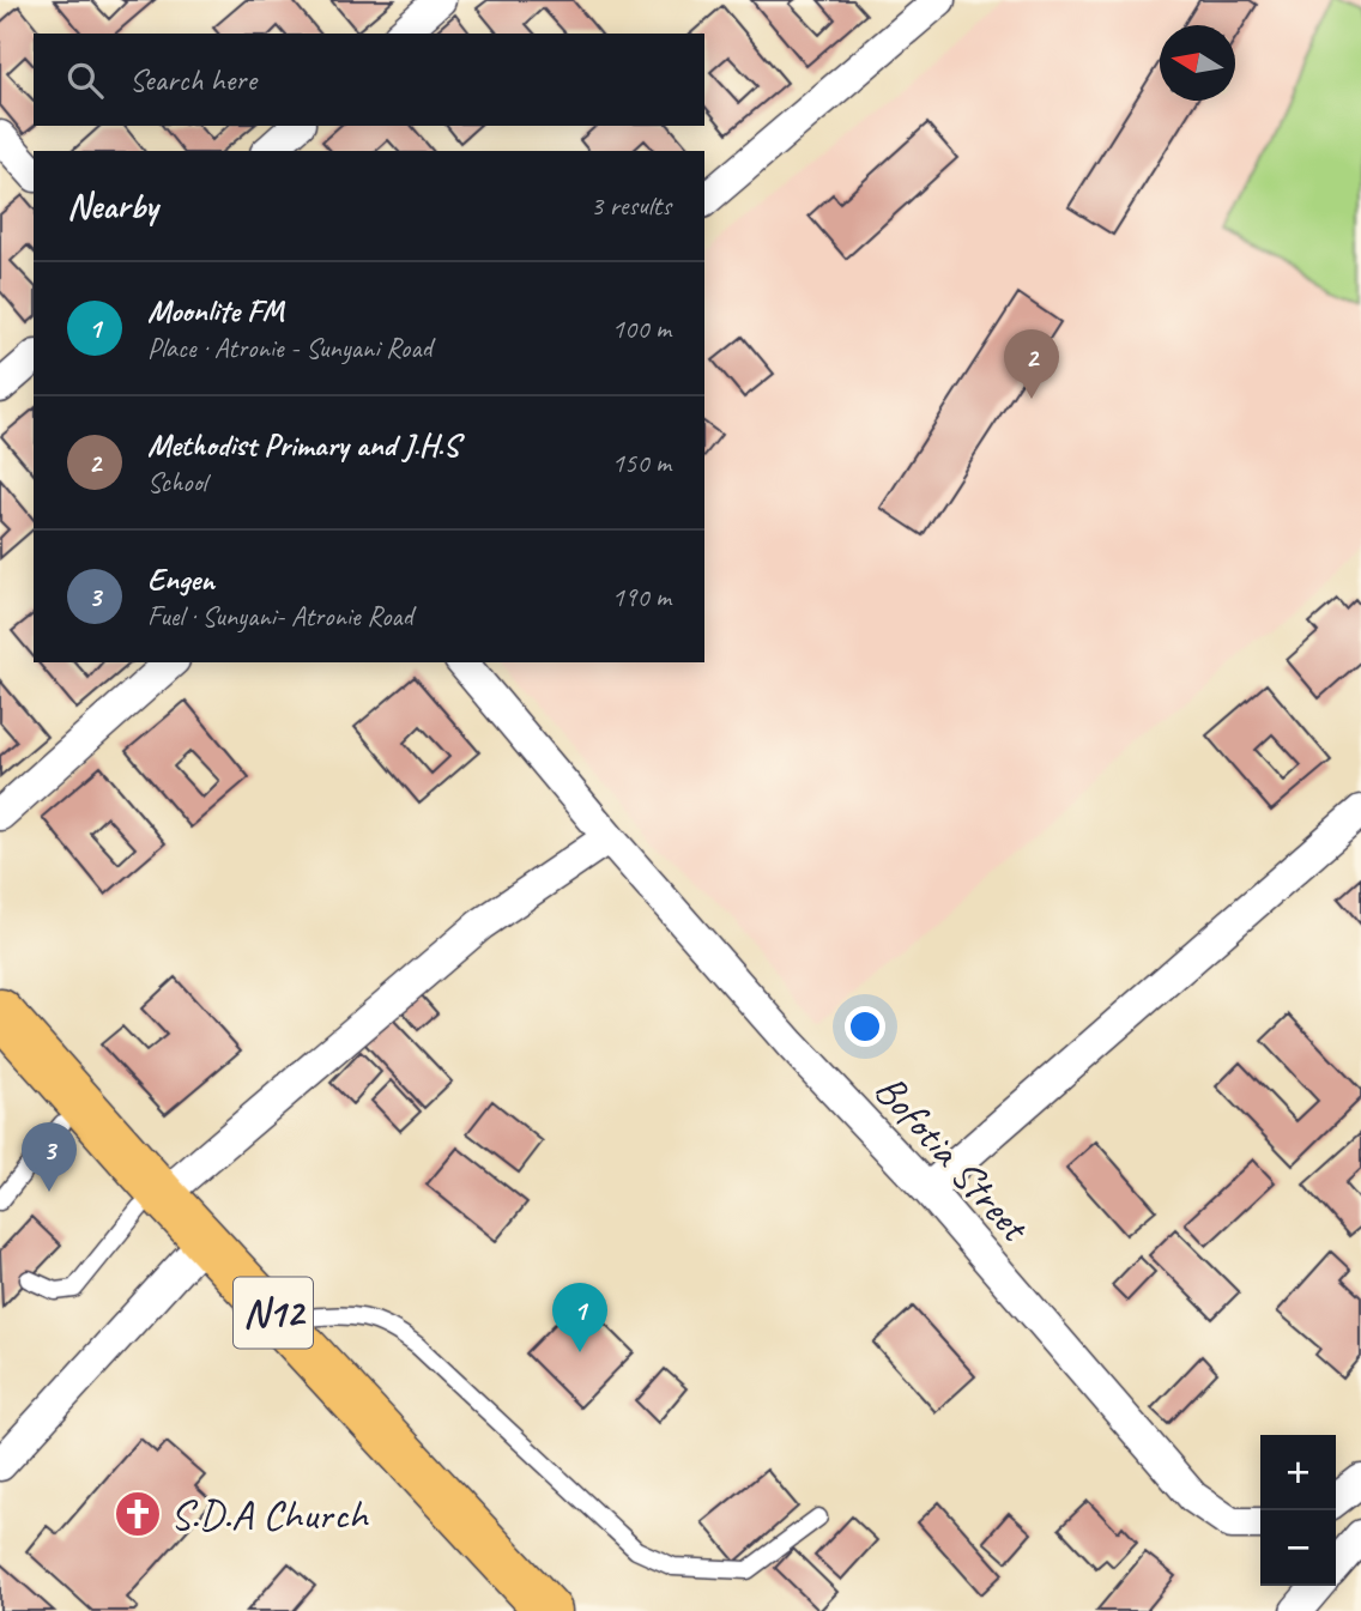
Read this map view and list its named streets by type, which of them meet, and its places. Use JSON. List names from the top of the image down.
{
  "streets": {
    "highway": ["N12"],
    "street": ["Bofotia Street"]
  },
  "places": {
    "church": ["S.D.A Church"]
  },
  "north": "left",
  "page": {
    "search": "Search here",
    "heading": ["Nearby", "3 results"],
    "list": [
      {
        "mark": "1",
        "name": "Moonlite FM",
        "note": "Place · Atronie - Sunyani Road",
        "value": "100 m"
      },
      {
        "mark": "2",
        "name": "Methodist Primary and J.H.S",
        "note": "School",
        "value": "150 m"
      },
      {
        "mark": "3",
        "name": "Engen",
        "note": "Fuel · Sunyani- Atronie Road",
        "value": "190 m"
      }
    ],
    "pins": ["2", "3", "1"],
    "map_buttons": ["+", "−"]
  }
}
